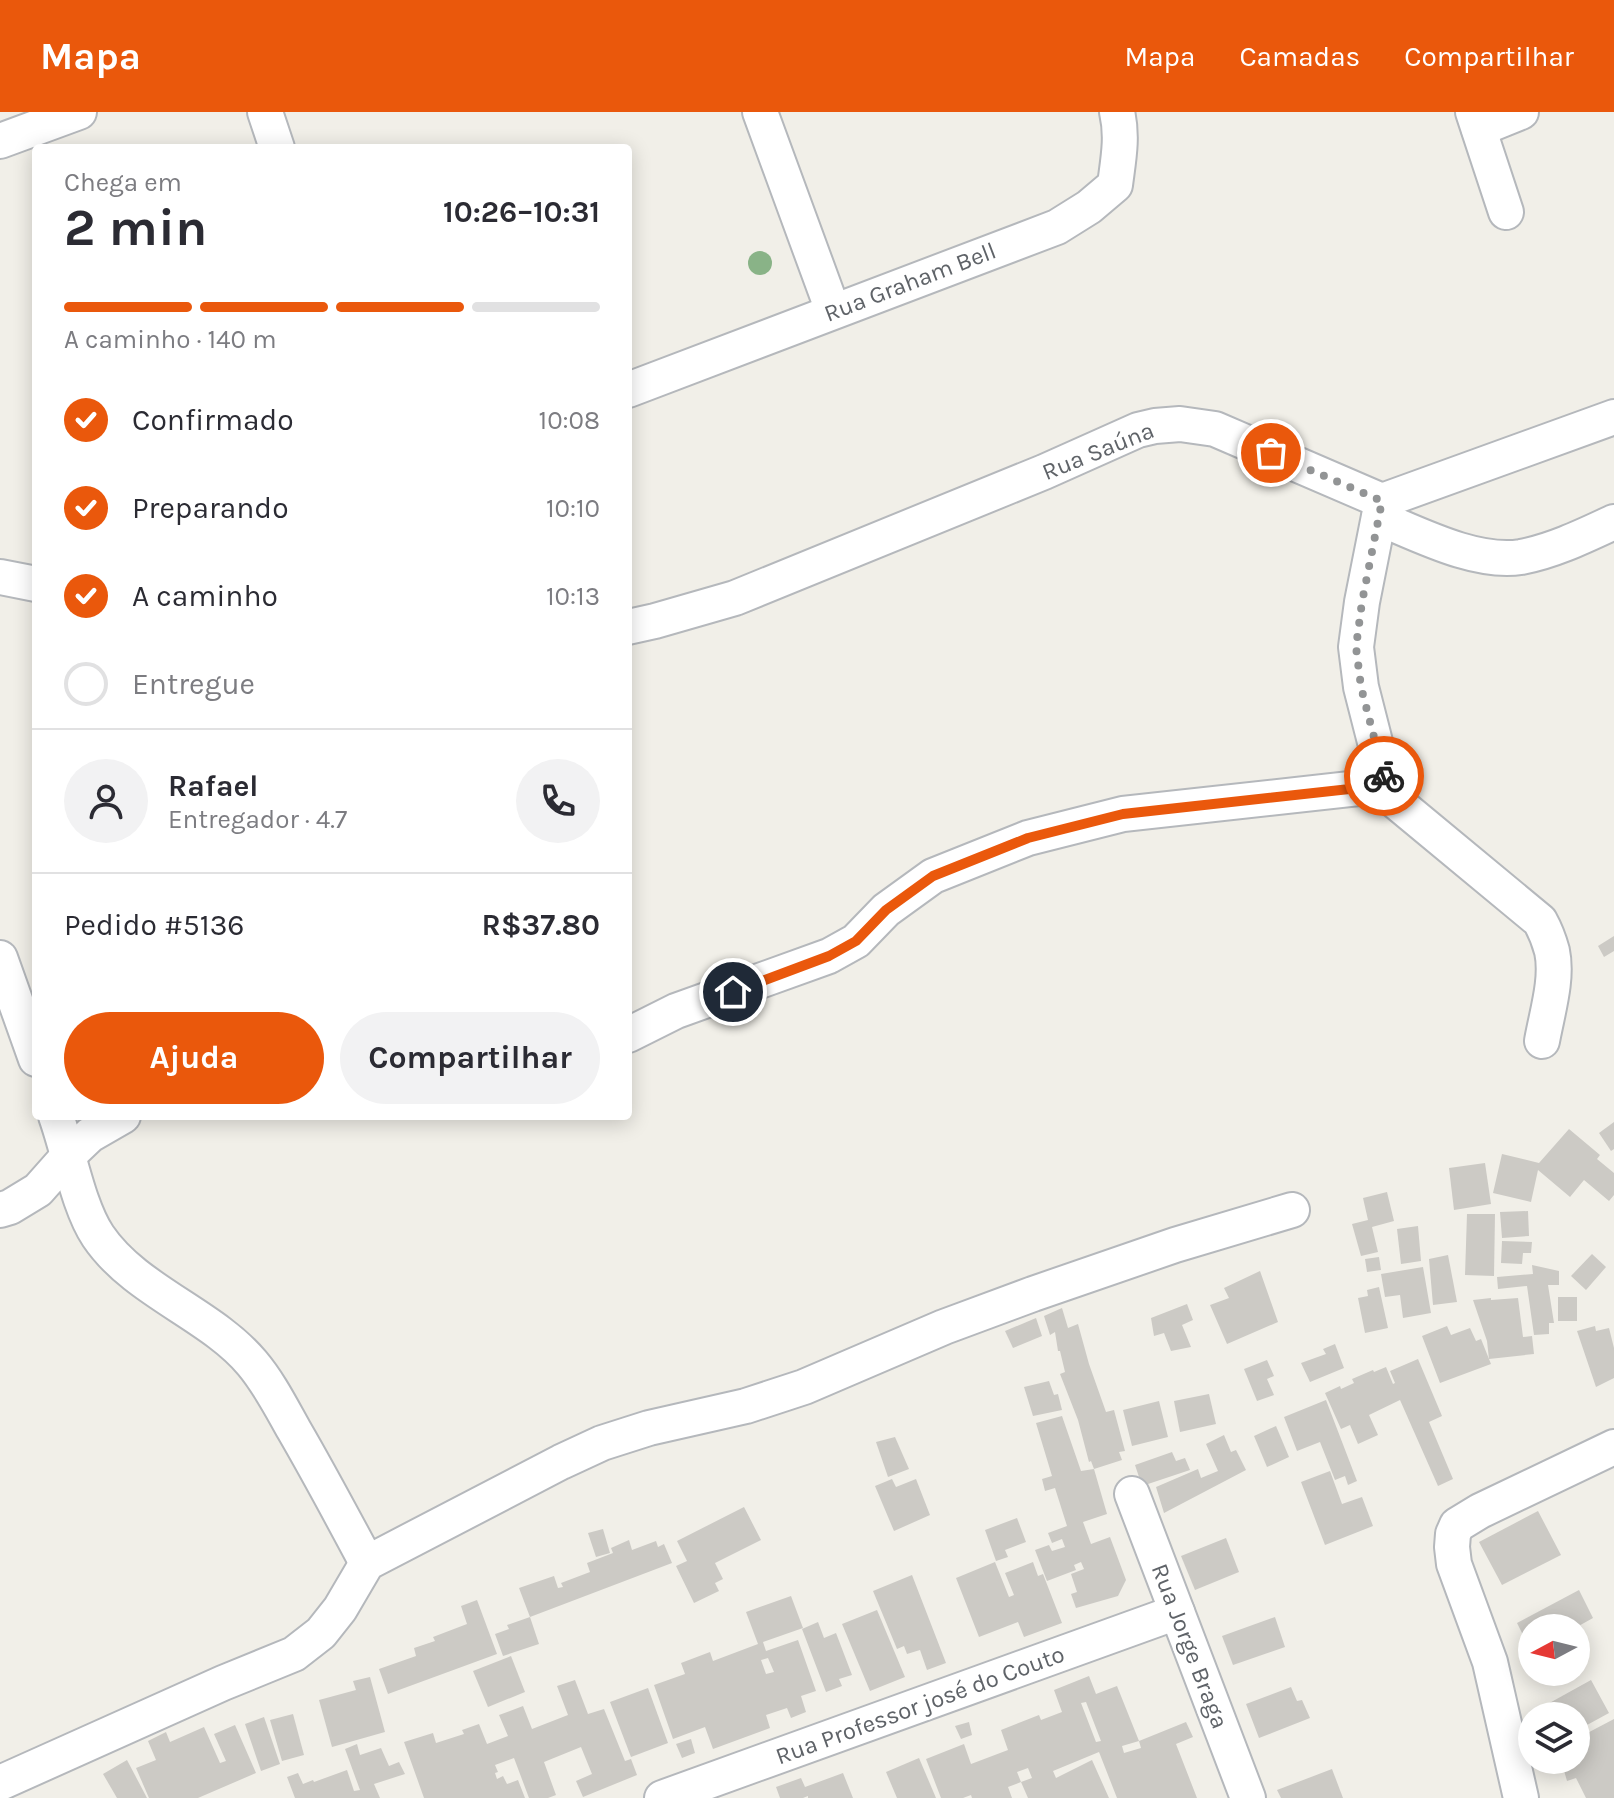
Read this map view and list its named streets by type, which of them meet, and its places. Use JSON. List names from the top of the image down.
{
  "streets": {
    "street": [
      "Rua Graham Bell",
      "Rua Saúna",
      "Rua Jorge Braga",
      "Rua Professor josé do Couto"
    ]
  },
  "crossings": [
    ["Rua Jorge Braga", "Rua Professor josé do Couto"]
  ],
  "north": "left",
  "page": {
    "header": "Mapa",
    "nav": ["Mapa", "Camadas", "Compartilhar"],
    "heading": ["2 min", "Chega em", "10:26–10:31"],
    "panel": [
      "Rafael",
      "Entregador · 4.7",
      "Pedido #5136",
      "R$37.80"
    ],
    "bar": "A caminho · 140 m",
    "list": [
      ["Confirmado", "10:08"],
      ["Preparando", "10:10"],
      ["A caminho", "10:13"],
      "Entregue"
    ],
    "buttons": ["Ajuda", "Compartilhar"]
  }
}
